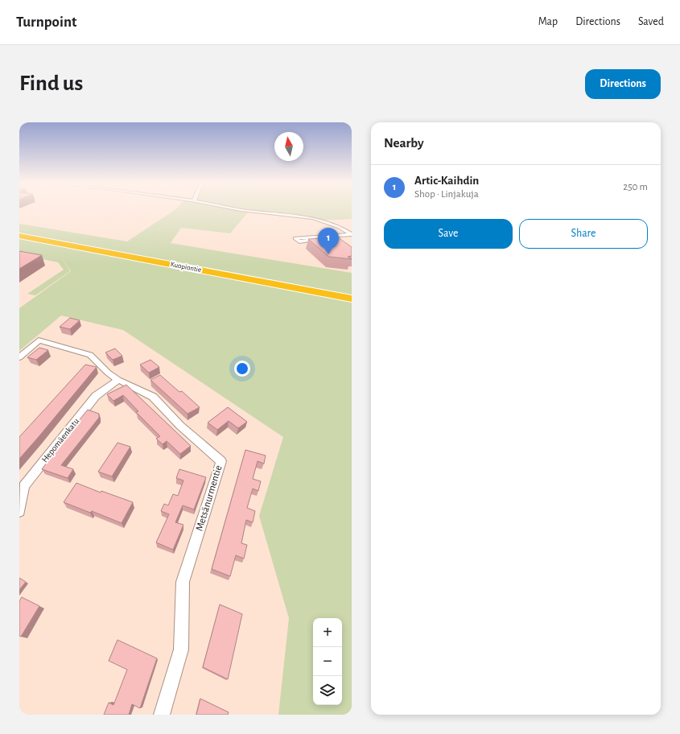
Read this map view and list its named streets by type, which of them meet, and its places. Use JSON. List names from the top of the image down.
{
  "streets": {
    "highway": ["Kuopiontie"],
    "street": ["Hepomäenkatu", "Metsänurmentie"]
  },
  "crossings": [
    ["Hepomäenkatu", "Metsänurmentie"]
  ],
  "north": "top",
  "page": {
    "header": "Turnpoint",
    "nav": ["Map", "Directions", "Saved"],
    "buttons": [
      "Directions",
      ["Save", "Share"]
    ],
    "title": "Find us",
    "heading": "Nearby",
    "list": [
      {
        "mark": "1",
        "name": "Artic-Kaihdin",
        "note": "Shop · Linjakuja",
        "value": "250 m"
      }
    ],
    "pins": "1",
    "map_buttons": ["+", "−"]
  }
}
